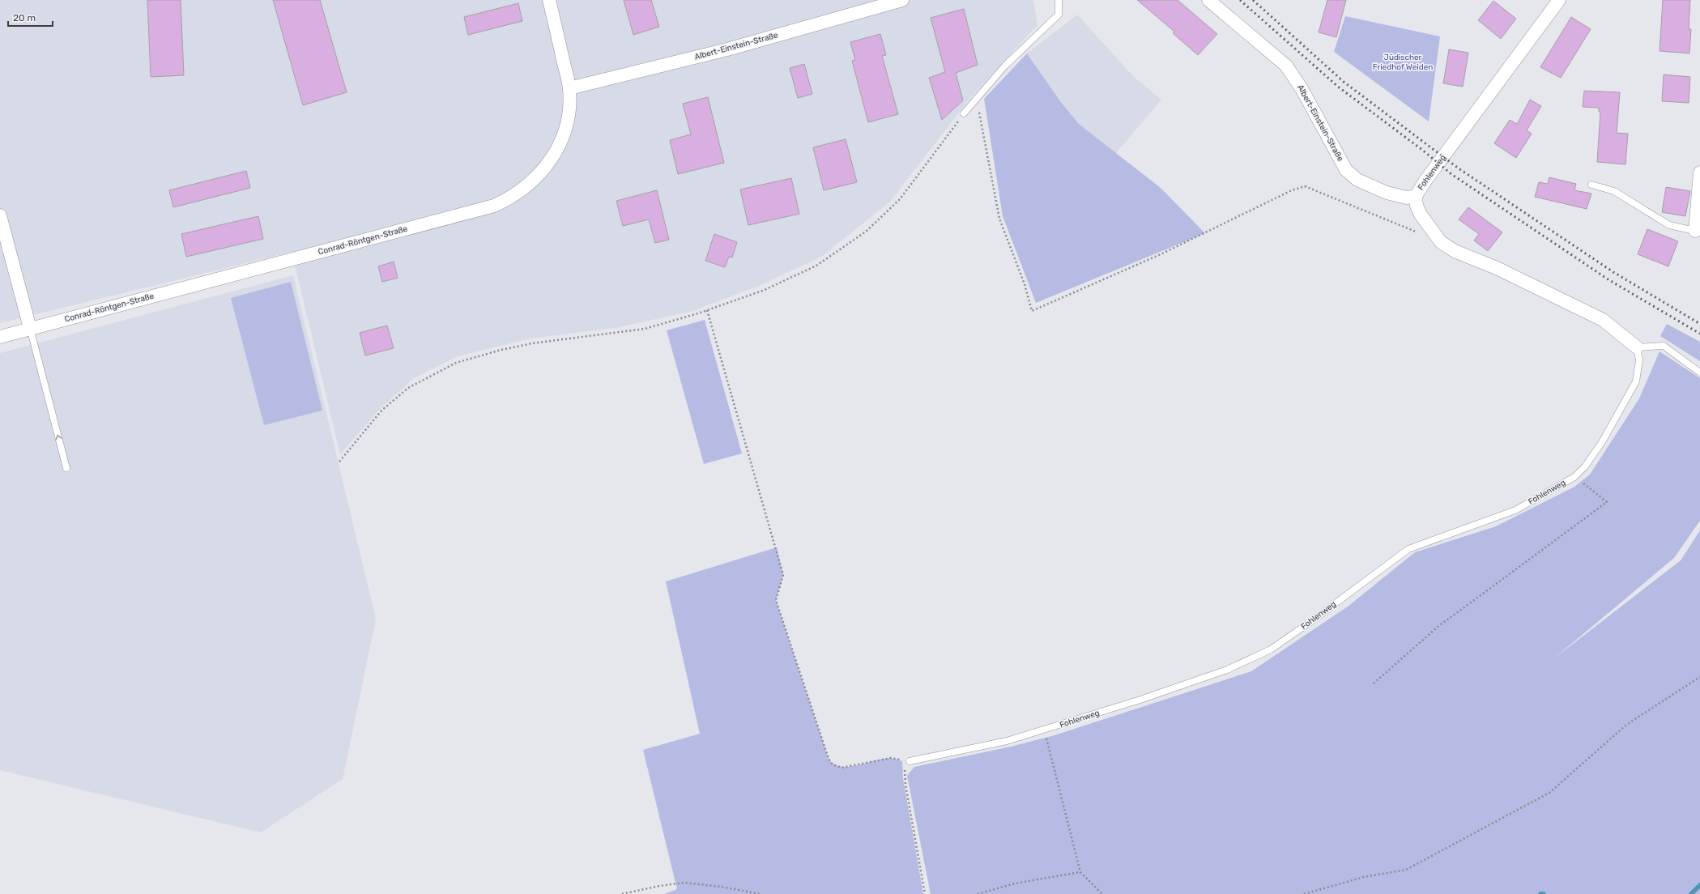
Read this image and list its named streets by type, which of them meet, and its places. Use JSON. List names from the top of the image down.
{
  "streets": {
    "street": ["Albert-Einstein-Straße", "Fohlenweg", "Conrad-Röntgen-Straße"]
  },
  "crossings": [
    ["Albert-Einstein-Straße", "Fohlenweg"],
    ["Albert-Einstein-Straße", "Conrad-Röntgen-Straße"]
  ],
  "parks": ["Jüdischer Friedhof Weiden"],
  "scale_bar": "20 m"
}
